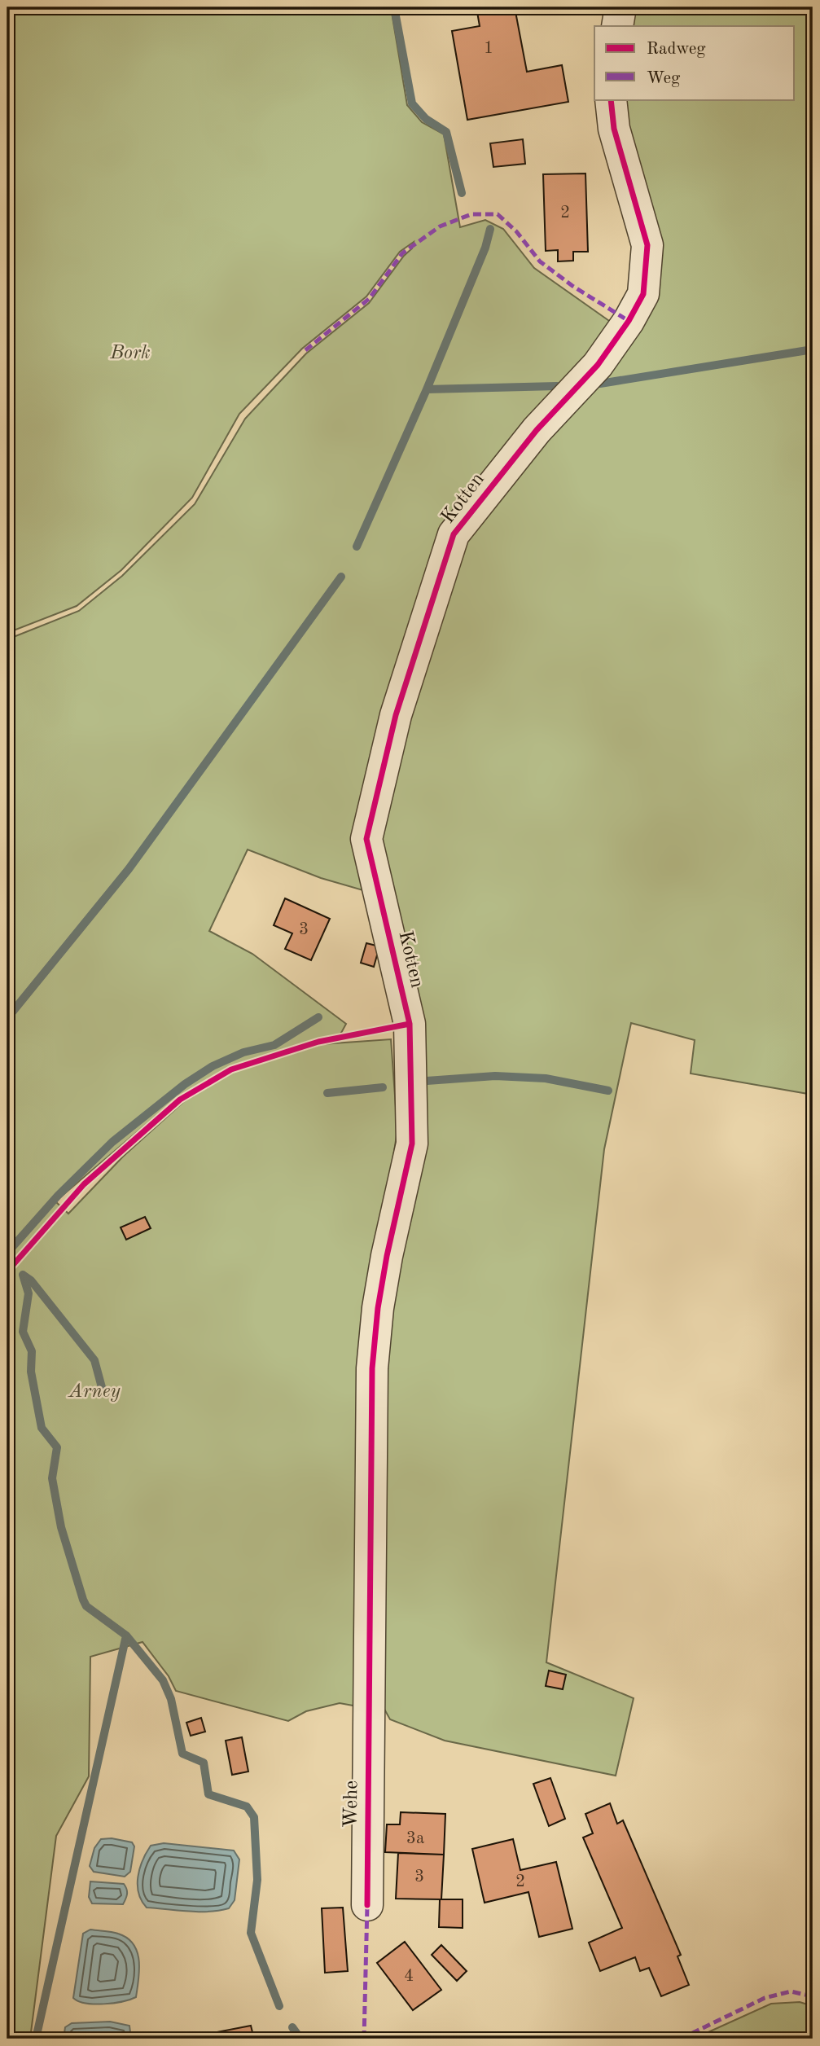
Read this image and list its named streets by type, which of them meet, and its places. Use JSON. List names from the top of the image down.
{
  "streets": {
    "street": ["Kotten", "Wehe"]
  },
  "crossings": [
    ["Kotten", "Wehe"]
  ],
  "parks": ["Bork", "Arney"],
  "house_numbers": [
    "1",
    "2",
    "3",
    "3a",
    "3",
    "2",
    "4"
  ],
  "legend": ["Radweg", "Weg"]
}
